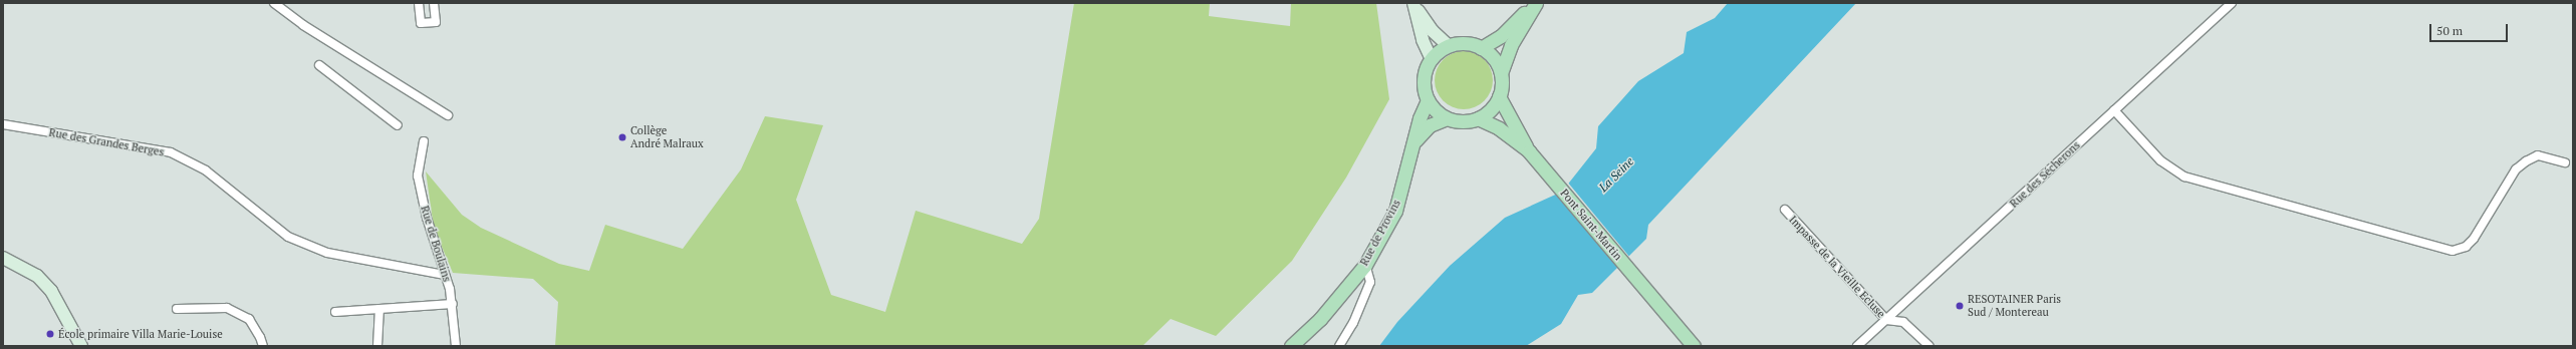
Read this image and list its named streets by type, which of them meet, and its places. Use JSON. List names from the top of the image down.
{
  "streets": {
    "main road": ["Pont Saint-Martin", "Rue de Provins"],
    "street": [
      "Rue des Grandes Berges",
      "Rue des Sécherons",
      "Rue de Boulains",
      "Impasse de la Vieille Ecluse"
    ]
  },
  "crossings": [
    ["Rue des Grandes Berges", "Rue de Boulains"],
    ["Rue des Sécherons", "Impasse de la Vieille Ecluse"]
  ],
  "water": ["La Seine"],
  "places": ["Collège André Malraux", "RESOTAINER Paris Sud / Montereau", "École primaire Villa Marie-Louise"],
  "scale_bar": "50 m"
}
